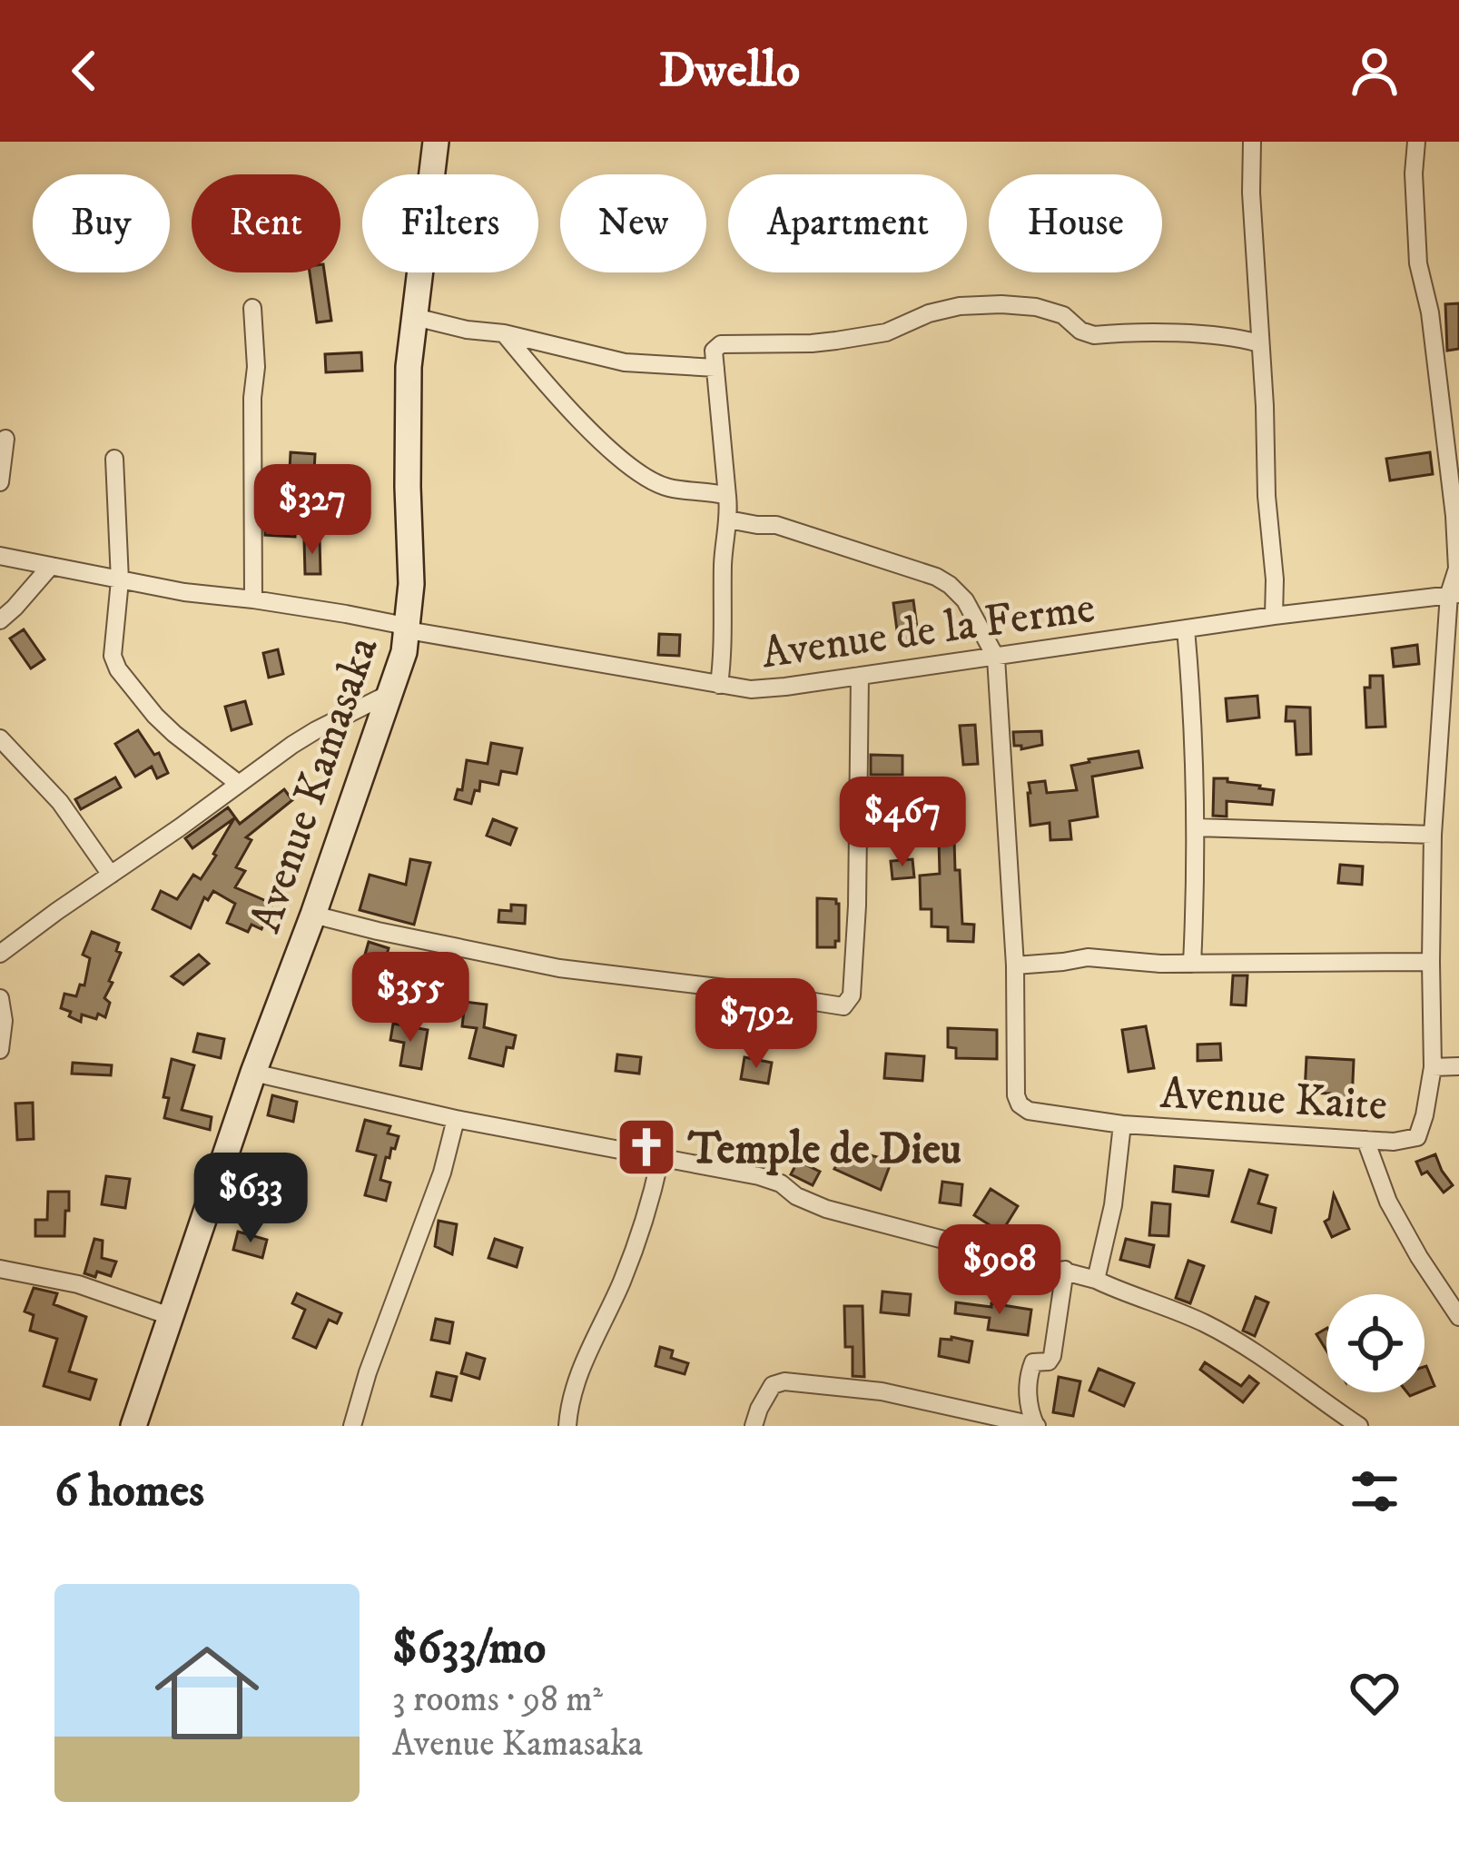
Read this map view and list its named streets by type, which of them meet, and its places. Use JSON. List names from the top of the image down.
{
  "streets": {
    "street": ["Avenue de la Ferme", "Avenue Kamasaka", "Avenue Kaite"]
  },
  "crossings": [
    ["Avenue de la Ferme", "Avenue Kamasaka"]
  ],
  "places": {
    "church": ["Temple de Dieu"]
  },
  "page": {
    "header": "Dwello",
    "chip": [
      "Buy",
      "Rent",
      "Filters",
      "New",
      "Apartment",
      "House"
    ],
    "price": [
      "$327",
      "$467",
      "$355",
      "$792",
      "$633",
      "$908"
    ],
    "heading": "6 homes",
    "list": [
      {
        "name": "$633/mo",
        "note": "3 rooms · 98 m² · Avenue Kamasaka"
      }
    ]
  }
}
